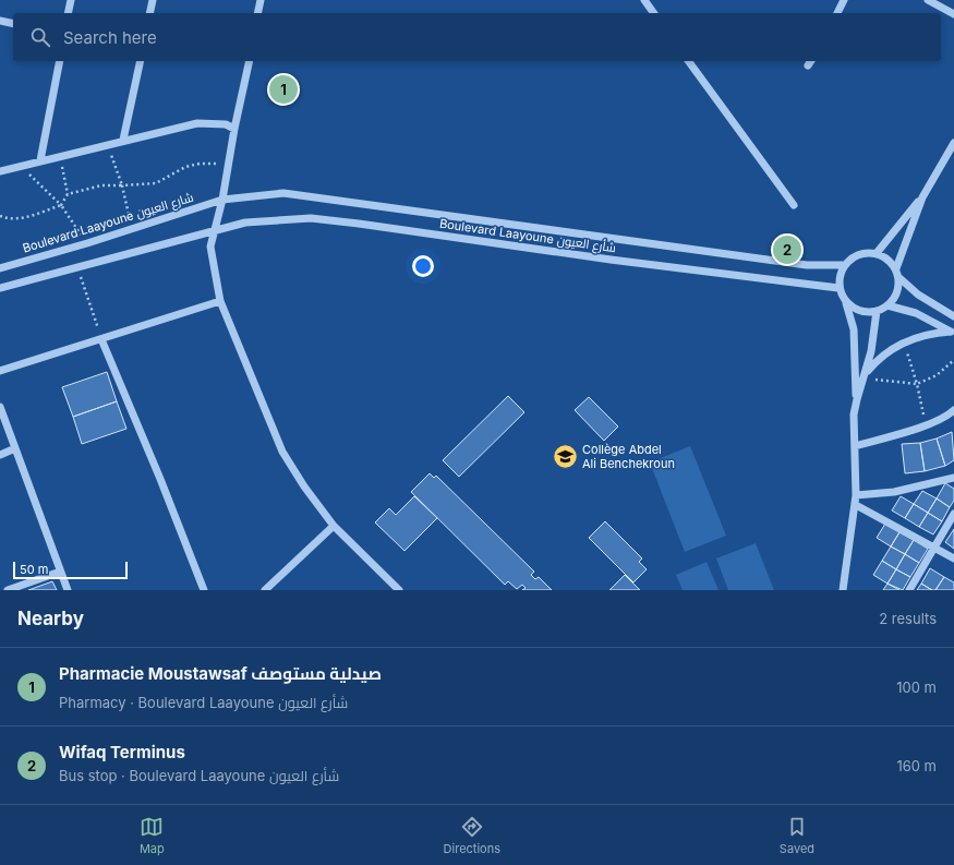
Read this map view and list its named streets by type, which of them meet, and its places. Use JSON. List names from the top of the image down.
{
  "streets": {
    "street": ["Boulevard Laayoune شارع العيون", "Boulevard Laayoune شأرع العيون"]
  },
  "crossings": [
    ["Boulevard Laayoune شارع العيون", "Boulevard Laayoune شأرع العيون"]
  ],
  "places": {
    "school or university": ["Collège Abdel Ali Benchekroun"]
  },
  "scale_bar": "50 m",
  "page": {
    "search": "Search here",
    "pins": ["1", "2"],
    "scale": "50 m",
    "heading": ["Nearby", "2 results"],
    "list": [
      {
        "mark": "1",
        "name": "Pharmacie Moustawsaf صيدلية مستوصف",
        "note": "Pharmacy · Boulevard Laayoune شأرع العيون",
        "value": "100 m"
      },
      {
        "mark": "2",
        "name": "Wifaq Terminus",
        "note": "Bus stop · Boulevard Laayoune شأرع العيون",
        "value": "160 m"
      }
    ],
    "nav": ["Map", "Directions", "Saved"]
  }
}
